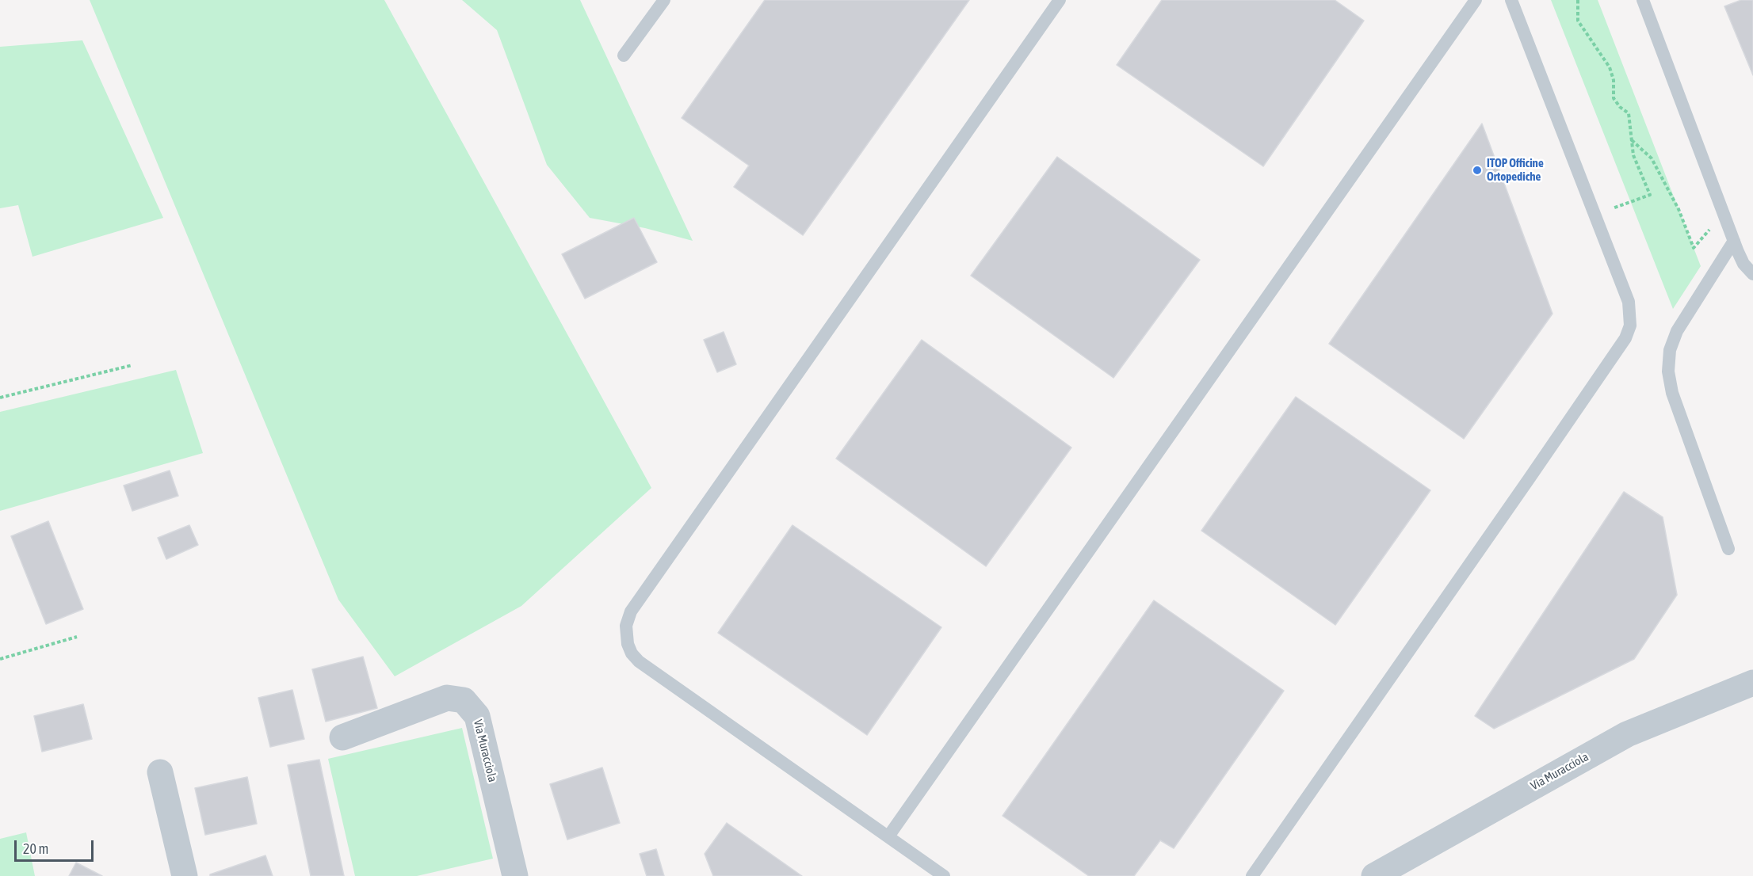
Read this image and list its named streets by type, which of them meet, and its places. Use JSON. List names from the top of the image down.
{
  "streets": {
    "street": ["Via Muracciola"]
  },
  "places": ["ITOP Officine Ortopediche"],
  "scale_bar": "20 m"
}
